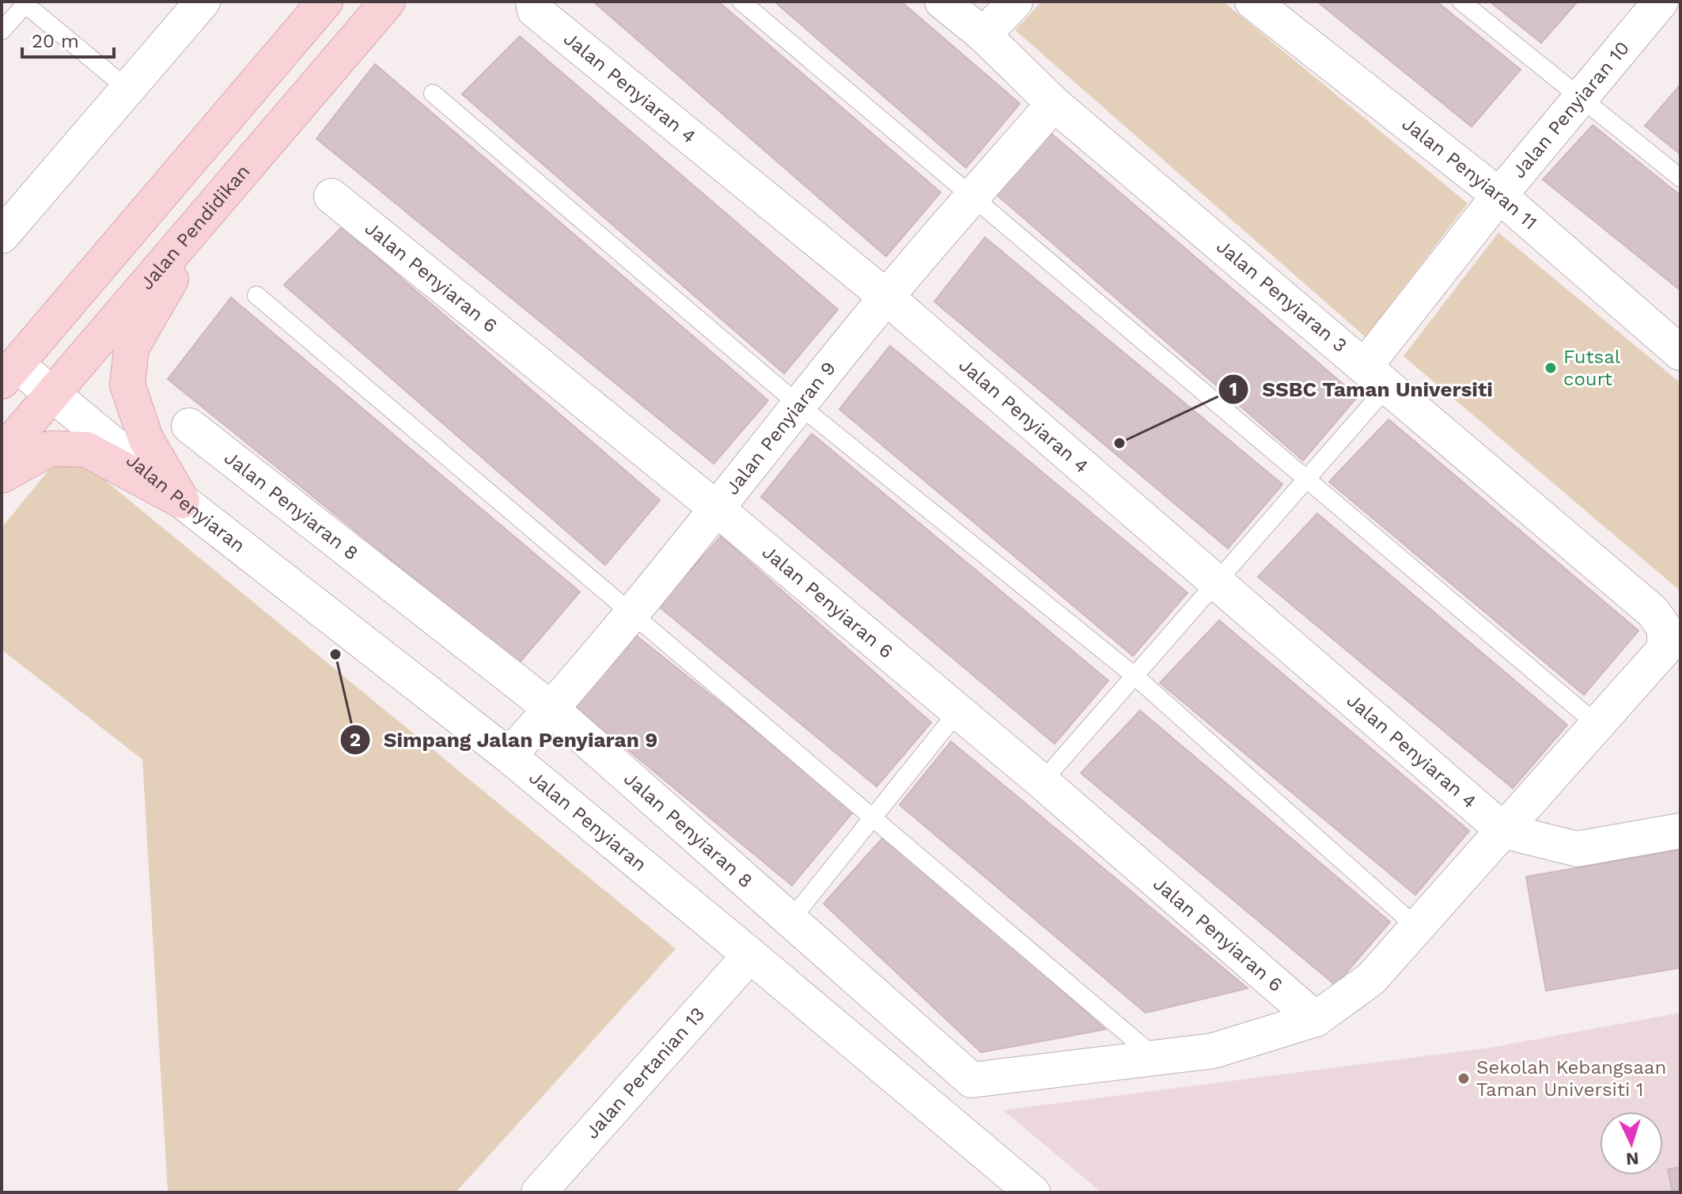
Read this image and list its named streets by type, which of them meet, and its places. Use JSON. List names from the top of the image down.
{
  "streets": {
    "main road": ["Jalan Pendidikan"],
    "street": [
      "Jalan Penyiaran 4",
      "Jalan Penyiaran 10",
      "Jalan Penyiaran 11",
      "Jalan Penyiaran 6",
      "Jalan Penyiaran 3",
      "Jalan Penyiaran 9",
      "Jalan Penyiaran",
      "Jalan Penyiaran 8",
      "Jalan Pertanian 13"
    ]
  },
  "crossings": [
    ["Jalan Penyiaran 4", "Jalan Penyiaran 9"],
    ["Jalan Penyiaran 10", "Jalan Penyiaran 11"],
    ["Jalan Penyiaran 10", "Jalan Penyiaran 3"],
    ["Jalan Pendidikan", "Jalan Penyiaran"],
    ["Jalan Penyiaran 6", "Jalan Penyiaran 9"],
    ["Jalan Penyiaran 3", "Jalan Penyiaran 9"],
    ["Jalan Penyiaran 9", "Jalan Penyiaran"],
    ["Jalan Penyiaran 9", "Jalan Penyiaran 8"],
    ["Jalan Penyiaran", "Jalan Pertanian 13"]
  ],
  "places": [
    "Futsal court",
    "SSBC Taman Universiti",
    "Simpang Jalan Penyiaran 9",
    "Sekolah Kebangsaan Taman Universiti 1"
  ],
  "scale_bar": "20 m",
  "north": "bottom"
}
